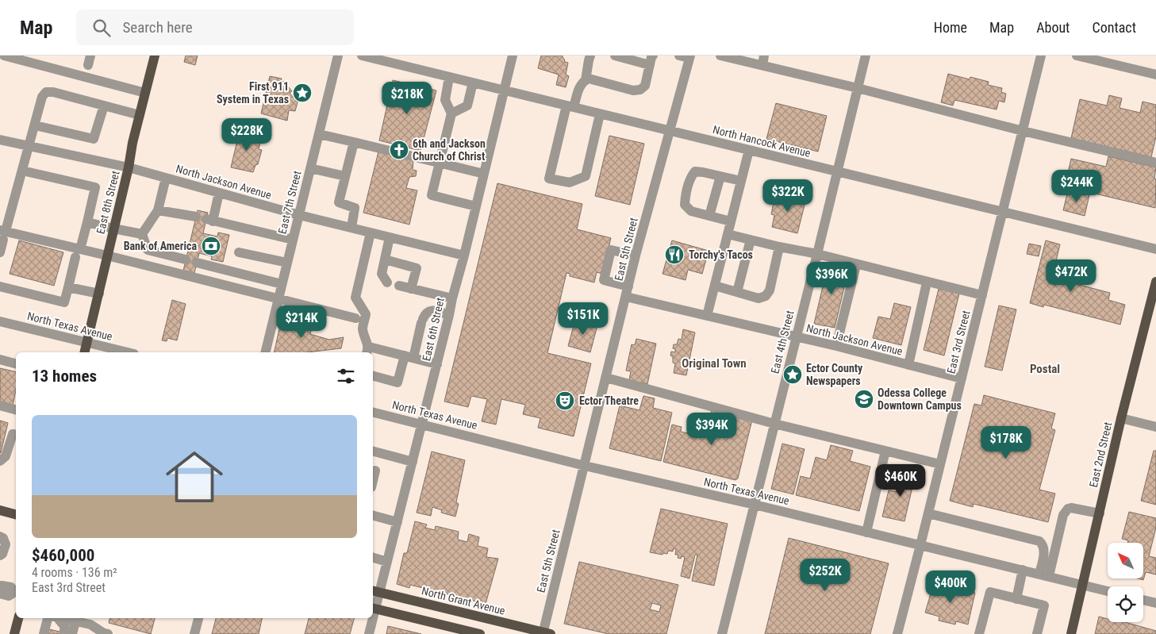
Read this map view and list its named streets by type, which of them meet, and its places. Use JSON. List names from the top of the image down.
{
  "streets": {
    "main road": ["East 8th Street", "East 2nd Street", "North Grant Avenue"],
    "street": [
      "North Hancock Avenue",
      "North Jackson Avenue",
      "East 7th Street",
      "East 5th Street",
      "North Texas Avenue",
      "East 6th Street",
      "East 4th Street",
      "East 3rd Street"
    ]
  },
  "crossings": [
    ["North Hancock Avenue", "East 5th Street"],
    ["North Hancock Avenue", "East 6th Street"],
    ["North Hancock Avenue", "East 4th Street"],
    ["North Hancock Avenue", "East 3rd Street"],
    ["North Jackson Avenue", "East 8th Street"],
    ["North Jackson Avenue", "East 7th Street"],
    ["North Jackson Avenue", "East 5th Street"],
    ["North Jackson Avenue", "East 6th Street"],
    ["North Jackson Avenue", "East 4th Street"],
    ["North Jackson Avenue", "East 3rd Street"],
    ["East 8th Street", "North Texas Avenue"],
    ["East 5th Street", "North Texas Avenue"],
    ["East 5th Street", "North Grant Avenue"],
    ["North Texas Avenue", "East 6th Street"],
    ["North Texas Avenue", "East 4th Street"],
    ["North Texas Avenue", "East 3rd Street"],
    ["North Texas Avenue", "East 2nd Street"],
    ["East 6th Street", "North Grant Avenue"]
  ],
  "districts": ["Original Town", "Postal"],
  "places": {
    "place": ["First 911 System in Texas", "Ector County Newspapers"],
    "church": ["6th and Jackson Church of Christ"],
    "bank": ["Bank of America"],
    "restaurant": ["Torchy's Tacos"],
    "school or university": ["Odessa College Downtown Campus"],
    "theatre": ["Ector Theatre"]
  },
  "north": "top left",
  "page": {
    "header": "Map",
    "search": "Search here",
    "nav": [
      "Home",
      "Map",
      "About",
      "Contact"
    ],
    "price": [
      "$218K",
      "$228K",
      "$244K",
      "$322K",
      "$472K",
      "$396K",
      "$151K",
      "$214K",
      "$394K",
      "$178K",
      "$460K",
      "$252K",
      "$400K"
    ],
    "heading": "13 homes",
    "list": [
      {
        "name": "$460,000",
        "note": "4 rooms · 136 m² · East 3rd Street"
      }
    ]
  }
}
